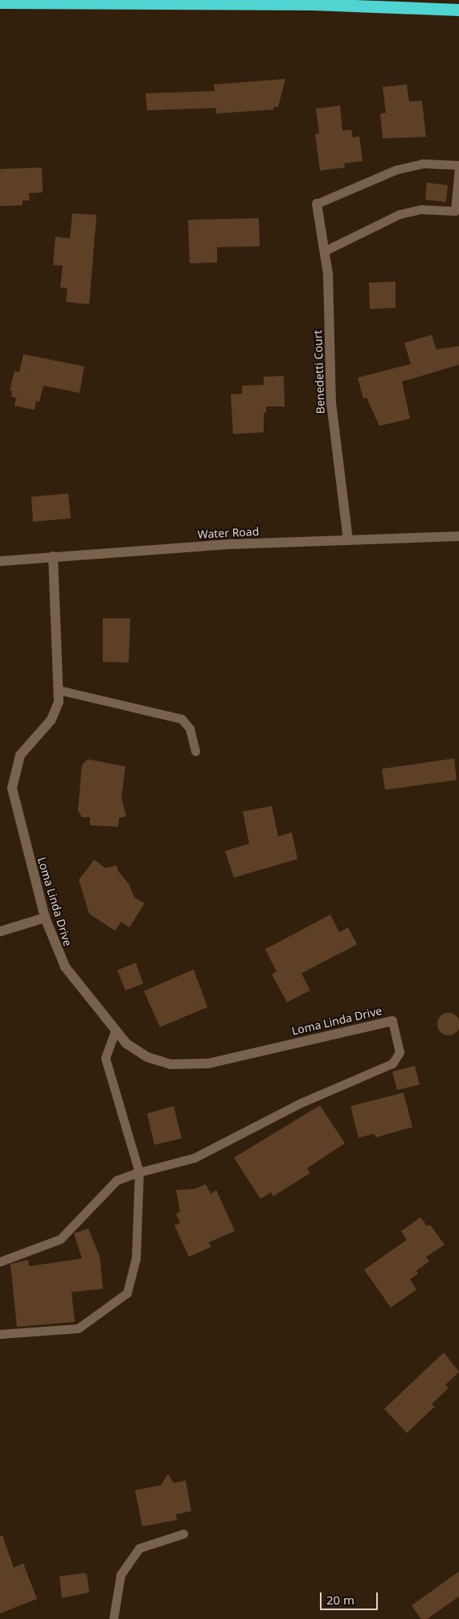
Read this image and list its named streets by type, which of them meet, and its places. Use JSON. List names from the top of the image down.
{
  "streets": {
    "street": ["Benedetti Court", "Water Road", "Loma Linda Drive"]
  },
  "crossings": [
    ["Benedetti Court", "Water Road"],
    ["Water Road", "Loma Linda Drive"]
  ],
  "scale_bar": "20 m"
}
